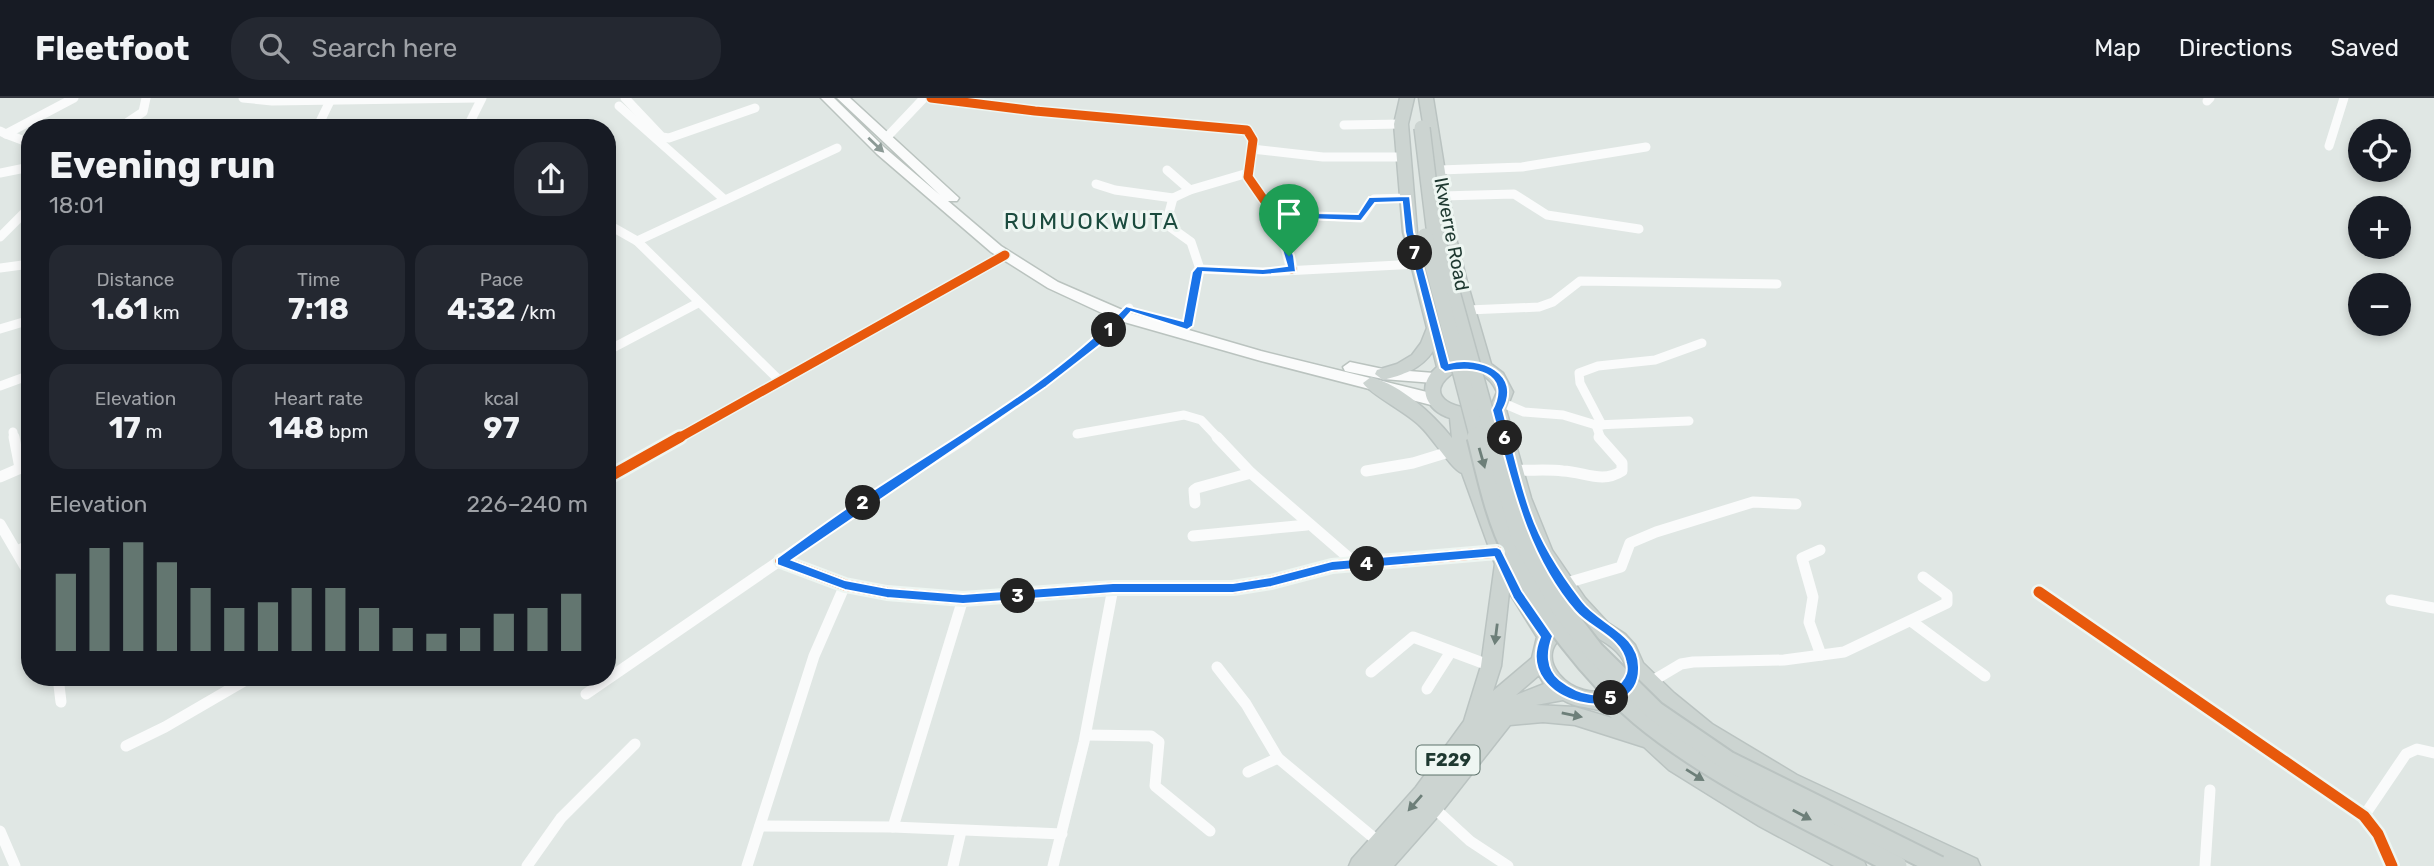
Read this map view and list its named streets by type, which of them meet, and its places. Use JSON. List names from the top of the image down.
{
  "streets": {
    "main road": ["Ikwerre Road", "F229"]
  },
  "districts": ["RUMUOKWUTA"],
  "page": {
    "header": "Fleetfoot",
    "search": "Search here",
    "nav": ["Map", "Directions", "Saved"],
    "map_buttons": ["+", "−"],
    "heading": ["Evening run", "18:01"],
    "pins": [
      "7",
      "1",
      "6",
      "2",
      "4",
      "3",
      "5"
    ],
    "stats": [
      ["Distance", "1.61 km"],
      ["Time", "7:18"],
      ["Pace", "4:32 /km"],
      ["Elevation", "17 m"],
      ["Heart rate", "148 bpm"],
      ["kcal", "97"]
    ],
    "chart": ["Elevation", "226–240 m"]
  }
}
